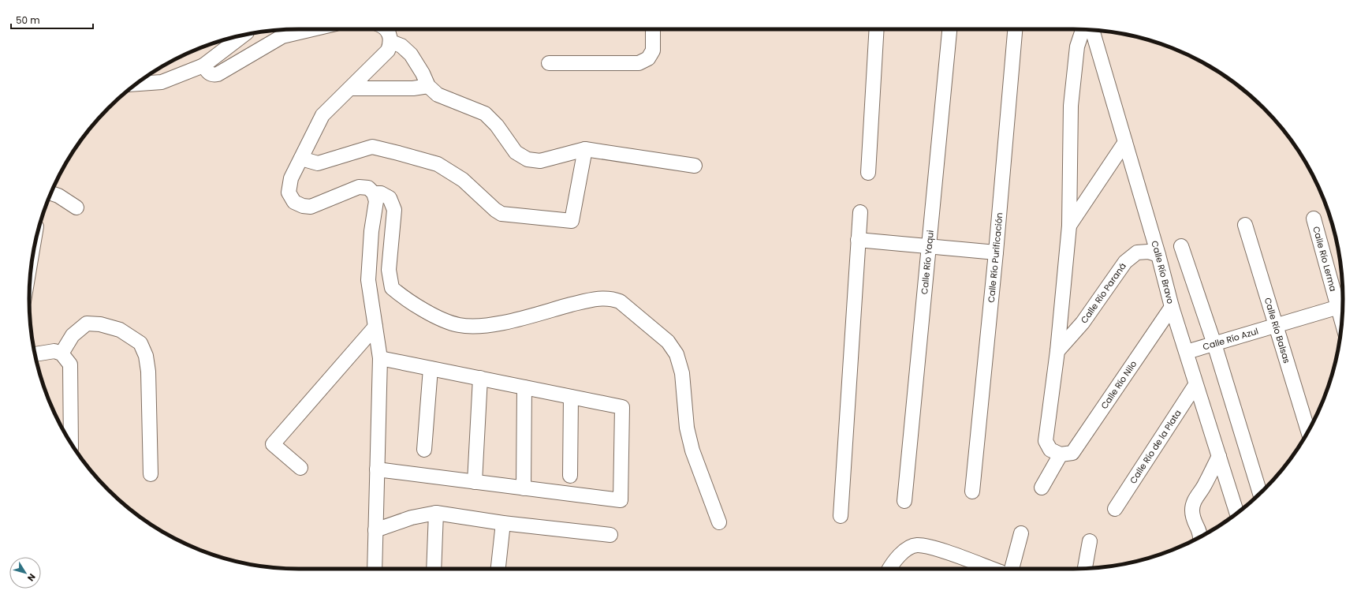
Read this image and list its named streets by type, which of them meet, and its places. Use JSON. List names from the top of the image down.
{
  "streets": {
    "street": [
      "Calle Río Purificación",
      "Calle Río Lerma",
      "Calle Río Yaqui",
      "Calle Río Bravo",
      "Calle Río Paraná",
      "Calle Río Balsas",
      "Calle Río Azul",
      "Calle Río Nilo",
      "Calle Río de la Plata"
    ]
  },
  "crossings": [
    ["Calle Río Lerma", "Calle Río Azul"],
    ["Calle Río Bravo", "Calle Río Paraná"],
    ["Calle Río Bravo", "Calle Río Azul"],
    ["Calle Río Bravo", "Calle Río Nilo"],
    ["Calle Río Bravo", "Calle Río de la Plata"],
    ["Calle Río Balsas", "Calle Río Azul"]
  ],
  "scale_bar": "50 m",
  "north": "bottom right"
}
